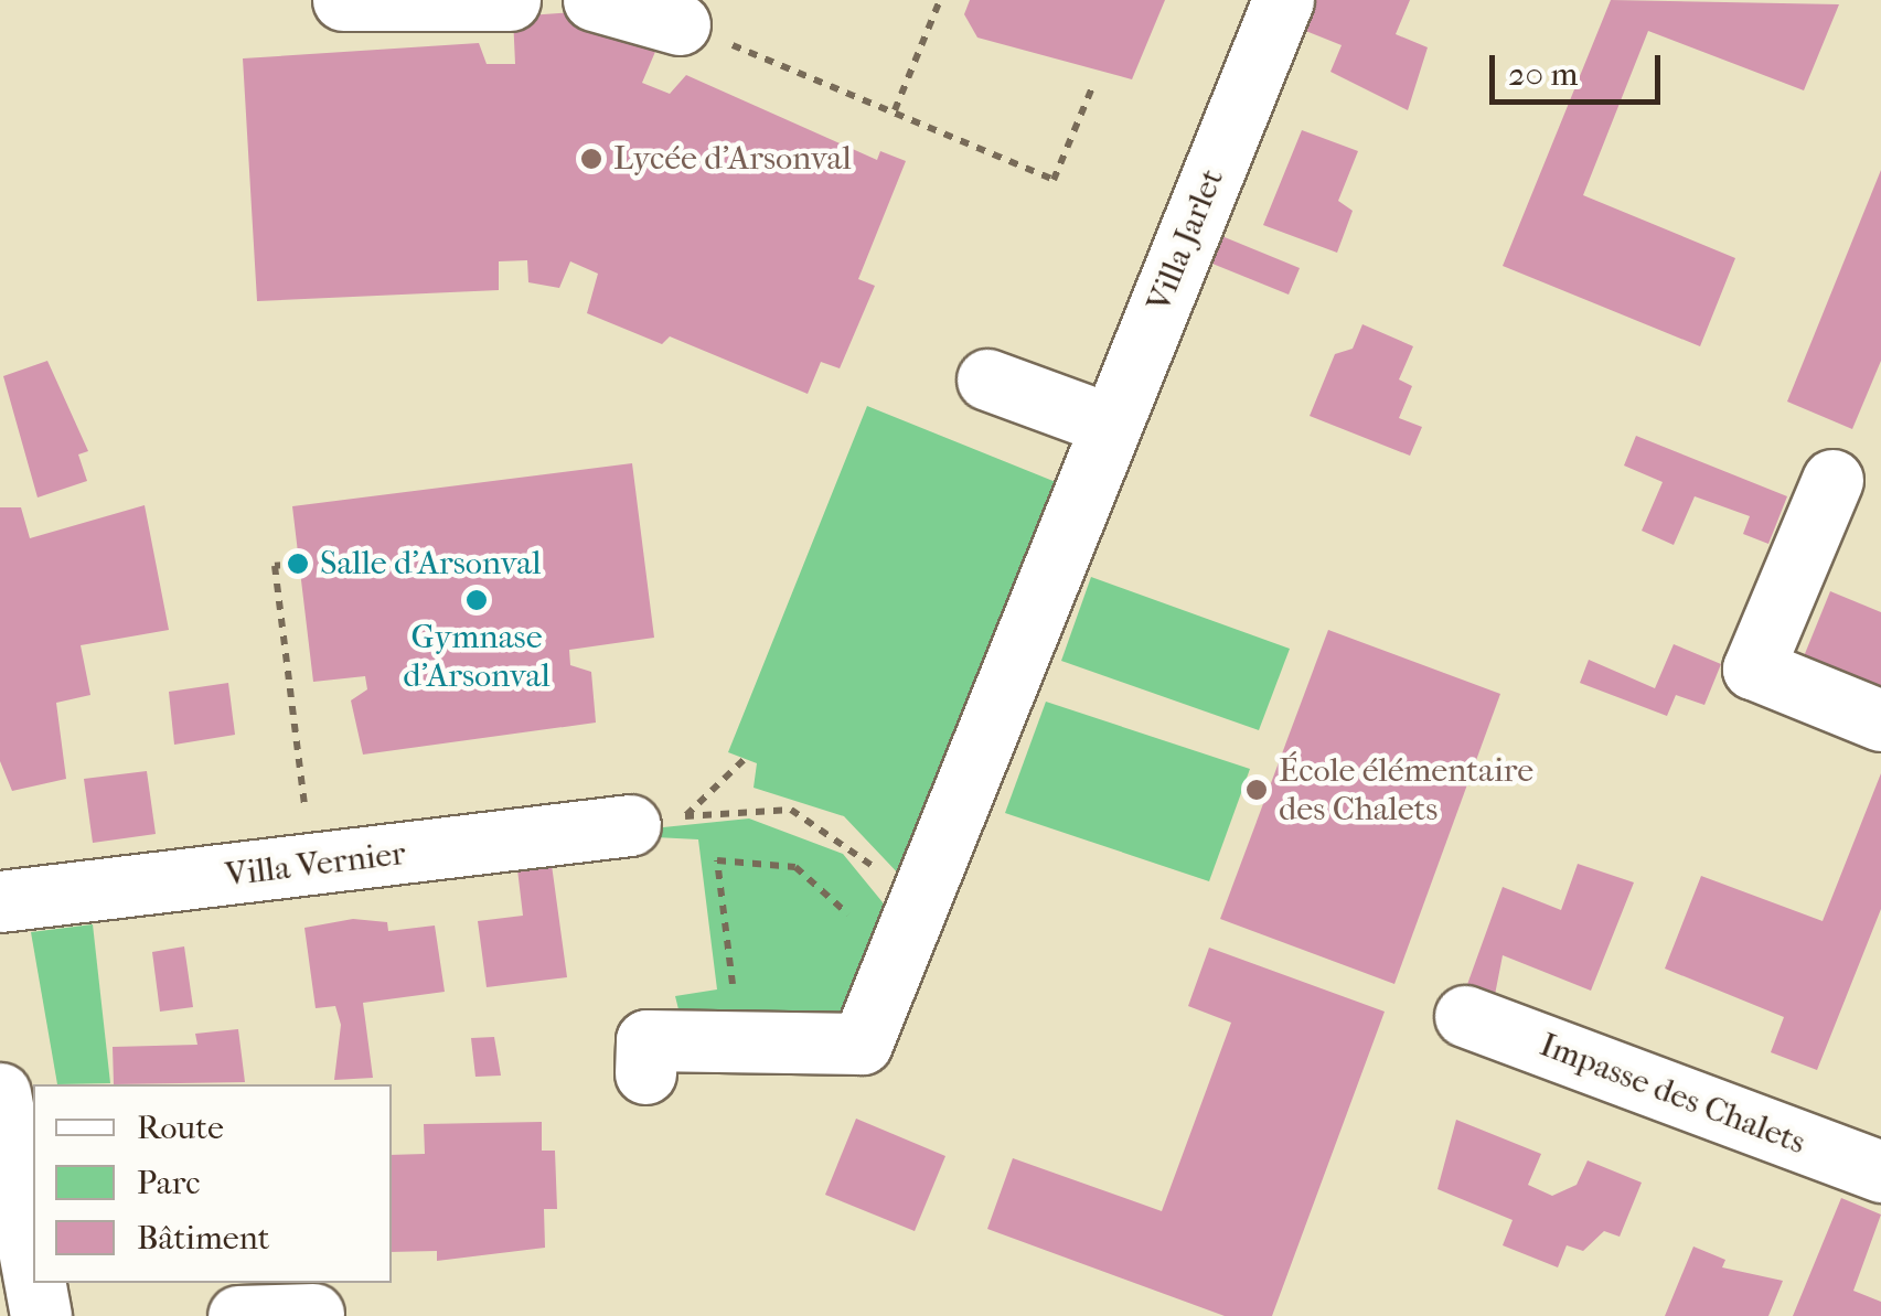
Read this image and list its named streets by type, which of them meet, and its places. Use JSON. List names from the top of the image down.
{
  "streets": {
    "street": ["Villa Jarlet", "Villa Vernier", "Impasse des Chalets"]
  },
  "places": [
    "Lycée d'Arsonval",
    "Salle d'Arsonval",
    "Gymnase d'Arsonval",
    "École élémentaire des Chalets"
  ],
  "legend": ["Route", "Parc", "Bâtiment"],
  "scale_bar": "20 m"
}
